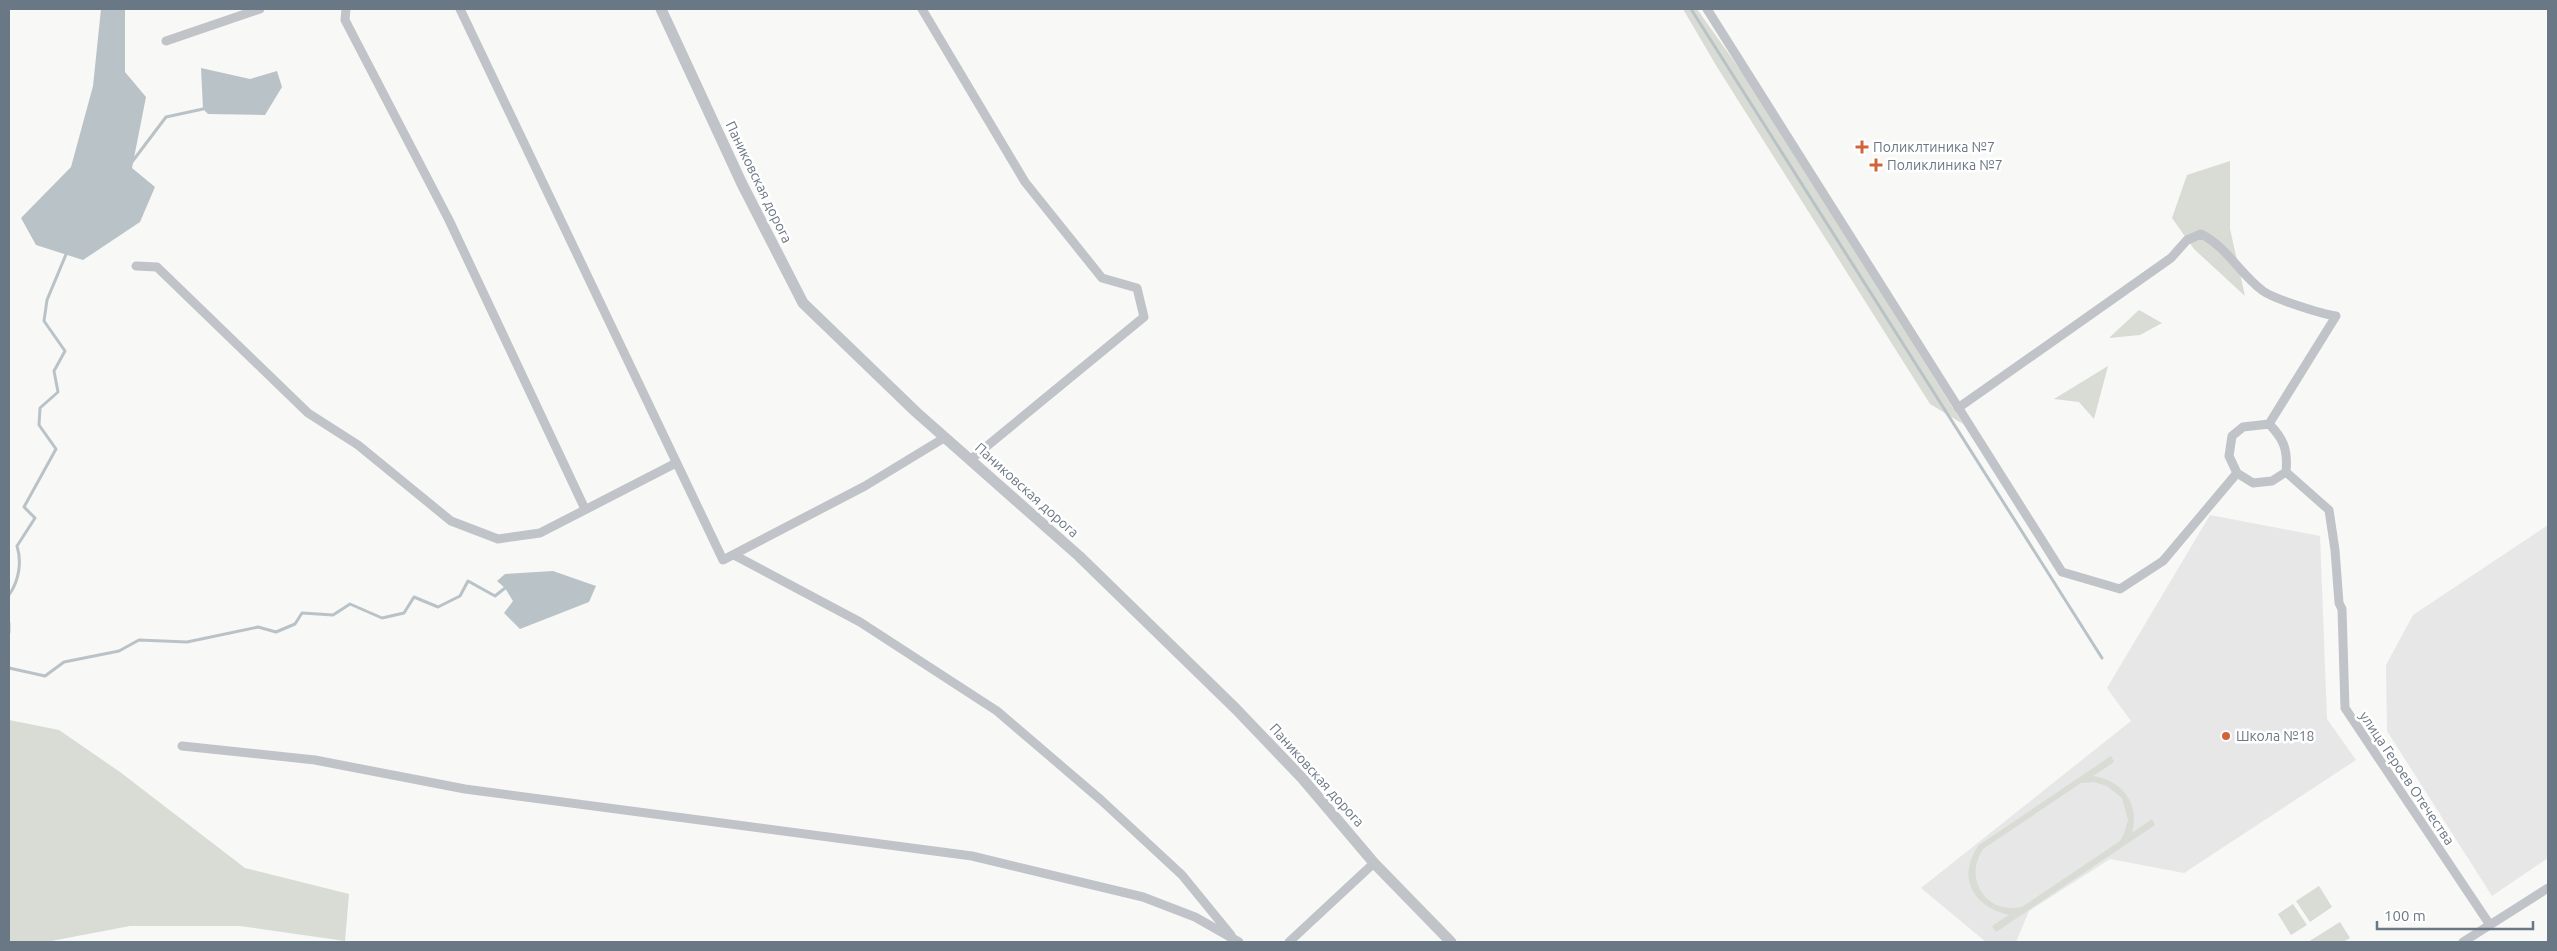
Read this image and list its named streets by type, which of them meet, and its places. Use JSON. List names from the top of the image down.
{
  "streets": {
    "street": ["Паниковская дорога", "улица Героев Отечества"]
  },
  "places": {
    "health": ["Поликлтиника №7", "Поликлиника №7"],
    "other": ["Школа №18"]
  },
  "scale_bar": "100 m"
}
